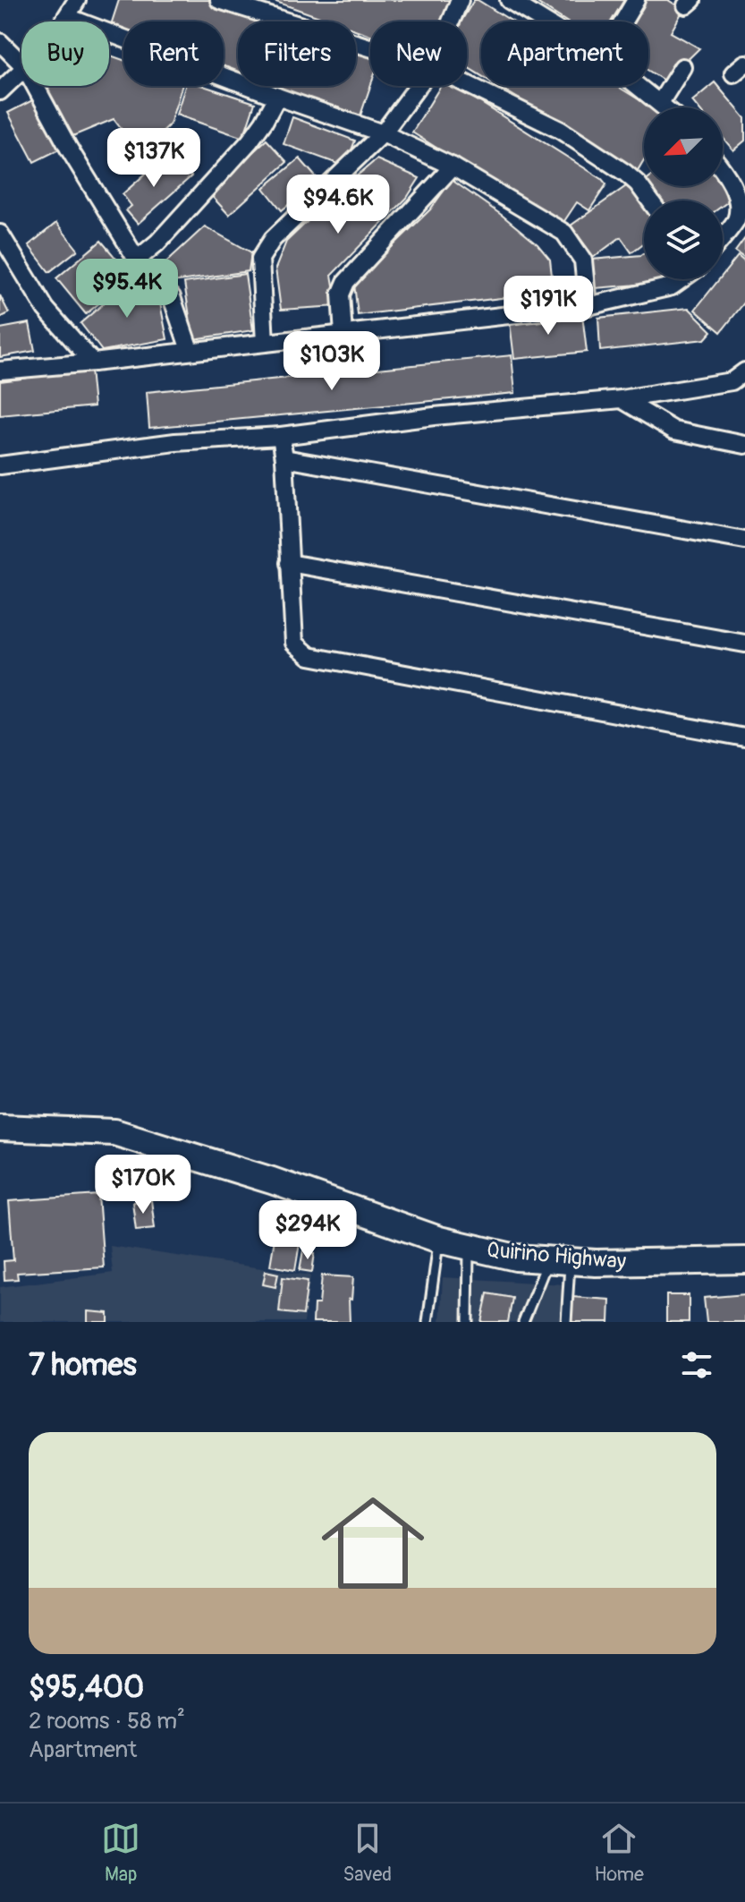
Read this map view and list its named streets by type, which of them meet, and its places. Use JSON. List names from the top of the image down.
{
  "streets": {
    "main road": ["Quirino Highway"]
  },
  "north": "bottom left",
  "page": {
    "chip": [
      "Buy",
      "Rent",
      "Filters",
      "New",
      "Apartment"
    ],
    "price": [
      "$137K",
      "$94.6K",
      "$95.4K",
      "$191K",
      "$103K",
      "$170K",
      "$294K"
    ],
    "heading": "7 homes",
    "list": [
      {
        "name": "$95,400",
        "note": "2 rooms · 58 m² · Apartment"
      }
    ],
    "tabs": ["Map", "Saved", "Home"]
  }
}
